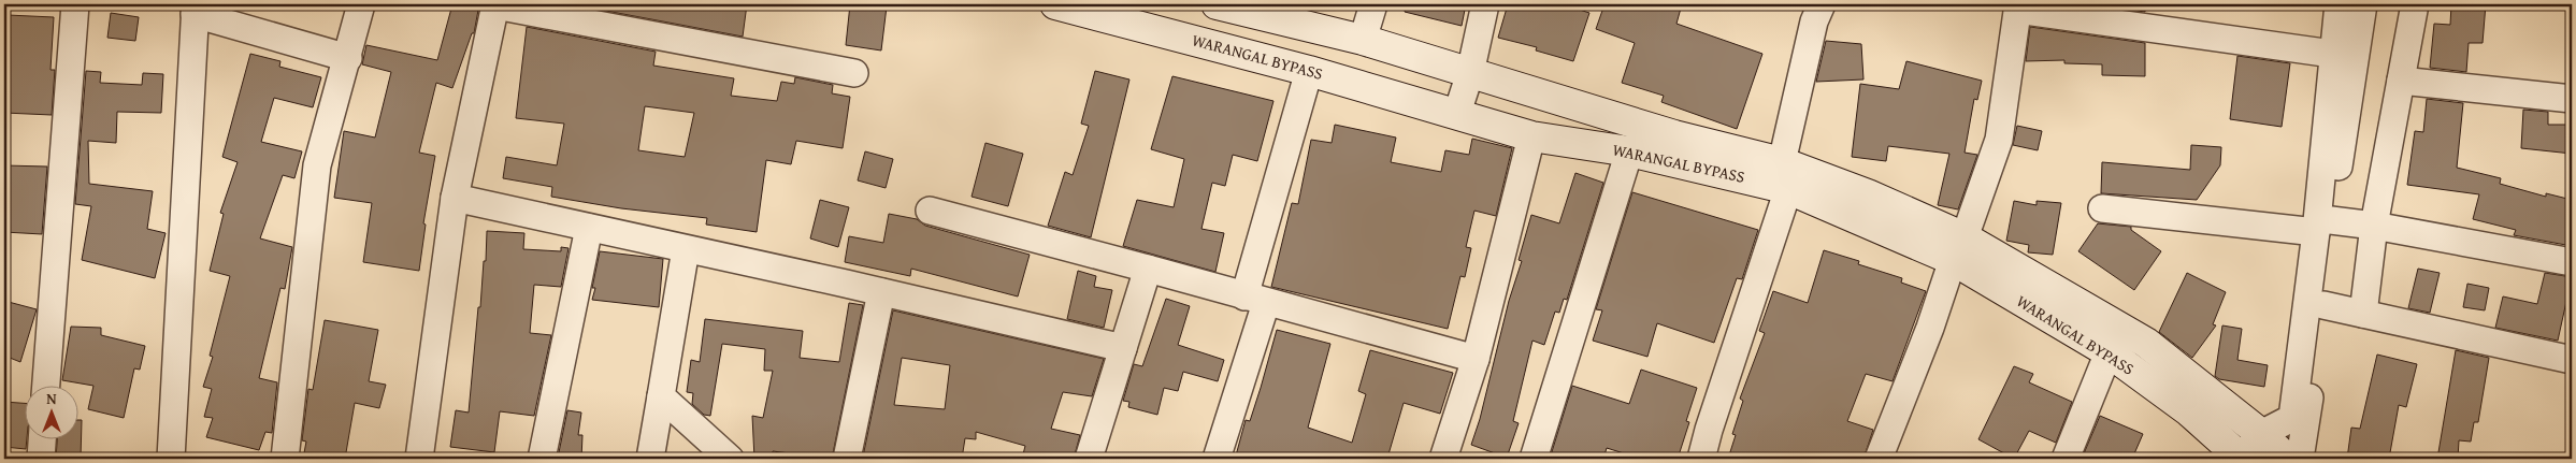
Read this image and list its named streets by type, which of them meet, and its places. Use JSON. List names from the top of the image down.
{
  "streets": {
    "main road": ["WARANGAL BYPASS"]
  },
  "north": "top"
}
